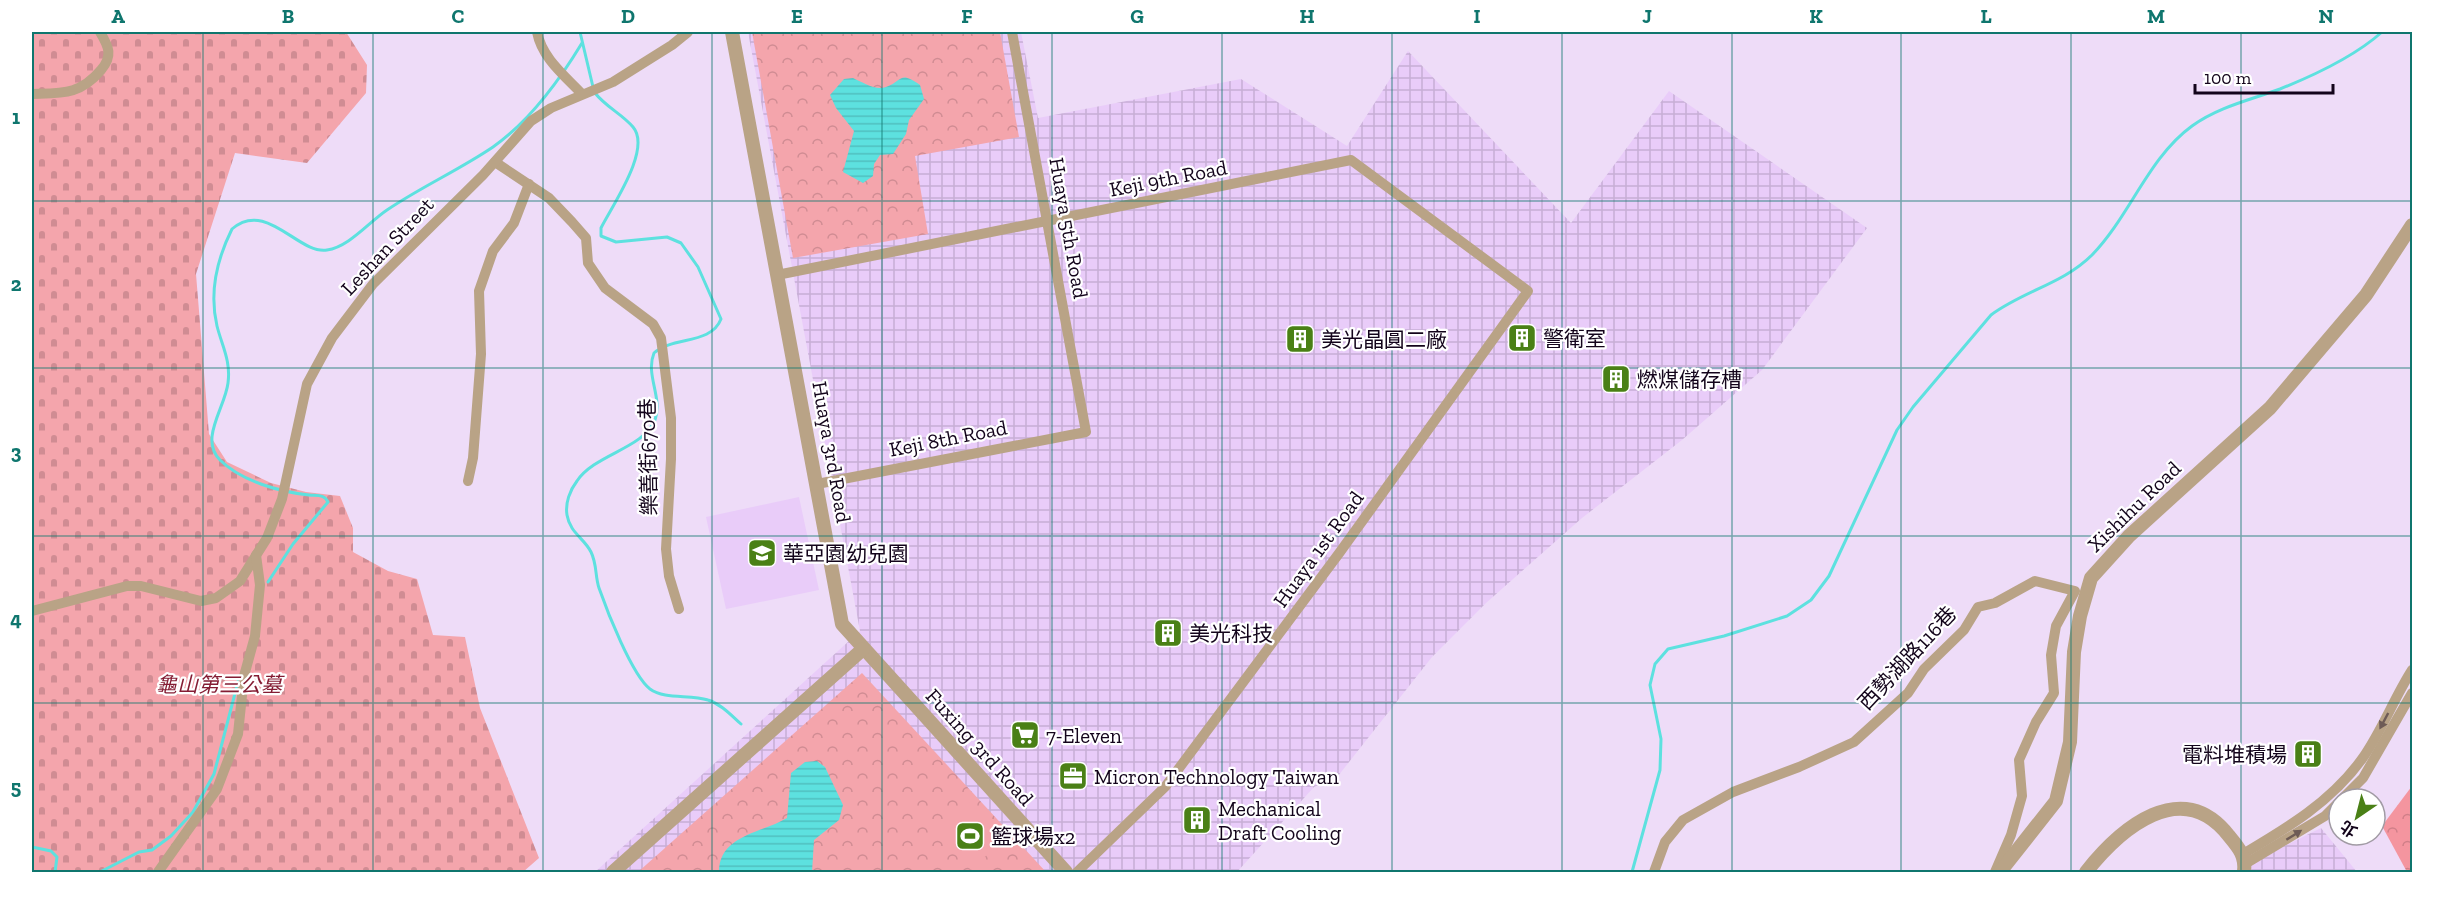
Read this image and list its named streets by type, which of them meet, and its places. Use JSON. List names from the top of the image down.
{
  "streets": {
    "street": [
      "Keji 9th Road",
      "Huaya 5th Road",
      "Leshan Street",
      "Keji 8th Road",
      "Huaya 3rd Road",
      "樂善街670巷",
      "Xishihu Road",
      "Huaya 1st Road",
      "西勢湖路116巷",
      "Fuxing 3rd Road"
    ]
  },
  "crossings": [
    ["Keji 9th Road", "Huaya 5th Road"],
    ["Keji 9th Road", "Huaya 3rd Road"],
    ["Keji 9th Road", "Huaya 1st Road"],
    ["Huaya 5th Road", "Keji 8th Road"],
    ["Leshan Street", "樂善街670巷"],
    ["Keji 8th Road", "Huaya 3rd Road"],
    ["Huaya 3rd Road", "Fuxing 3rd Road"]
  ],
  "parks": ["龜山第三公墓"],
  "places": {
    "building": [
      "警衛室",
      "美光晶圓二廠",
      "燃煤儲存槽",
      "美光科技",
      "電料堆積場",
      "Mechanical Draft Cooling"
    ],
    "school or university": ["華亞園幼兒園"],
    "supermarket": ["7-Eleven"],
    "office": ["Micron Technology Taiwan"],
    "sports": ["籃球場x2"]
  },
  "scale_bar": "100 m",
  "north": "bottom left",
  "grid": {
    "columns": [
      "A",
      "B",
      "C",
      "D",
      "E",
      "F",
      "G",
      "H",
      "I",
      "J",
      "K",
      "L",
      "M",
      "N"
    ],
    "rows": [
      "1",
      "2",
      "3",
      "4",
      "5"
    ]
  }
}
